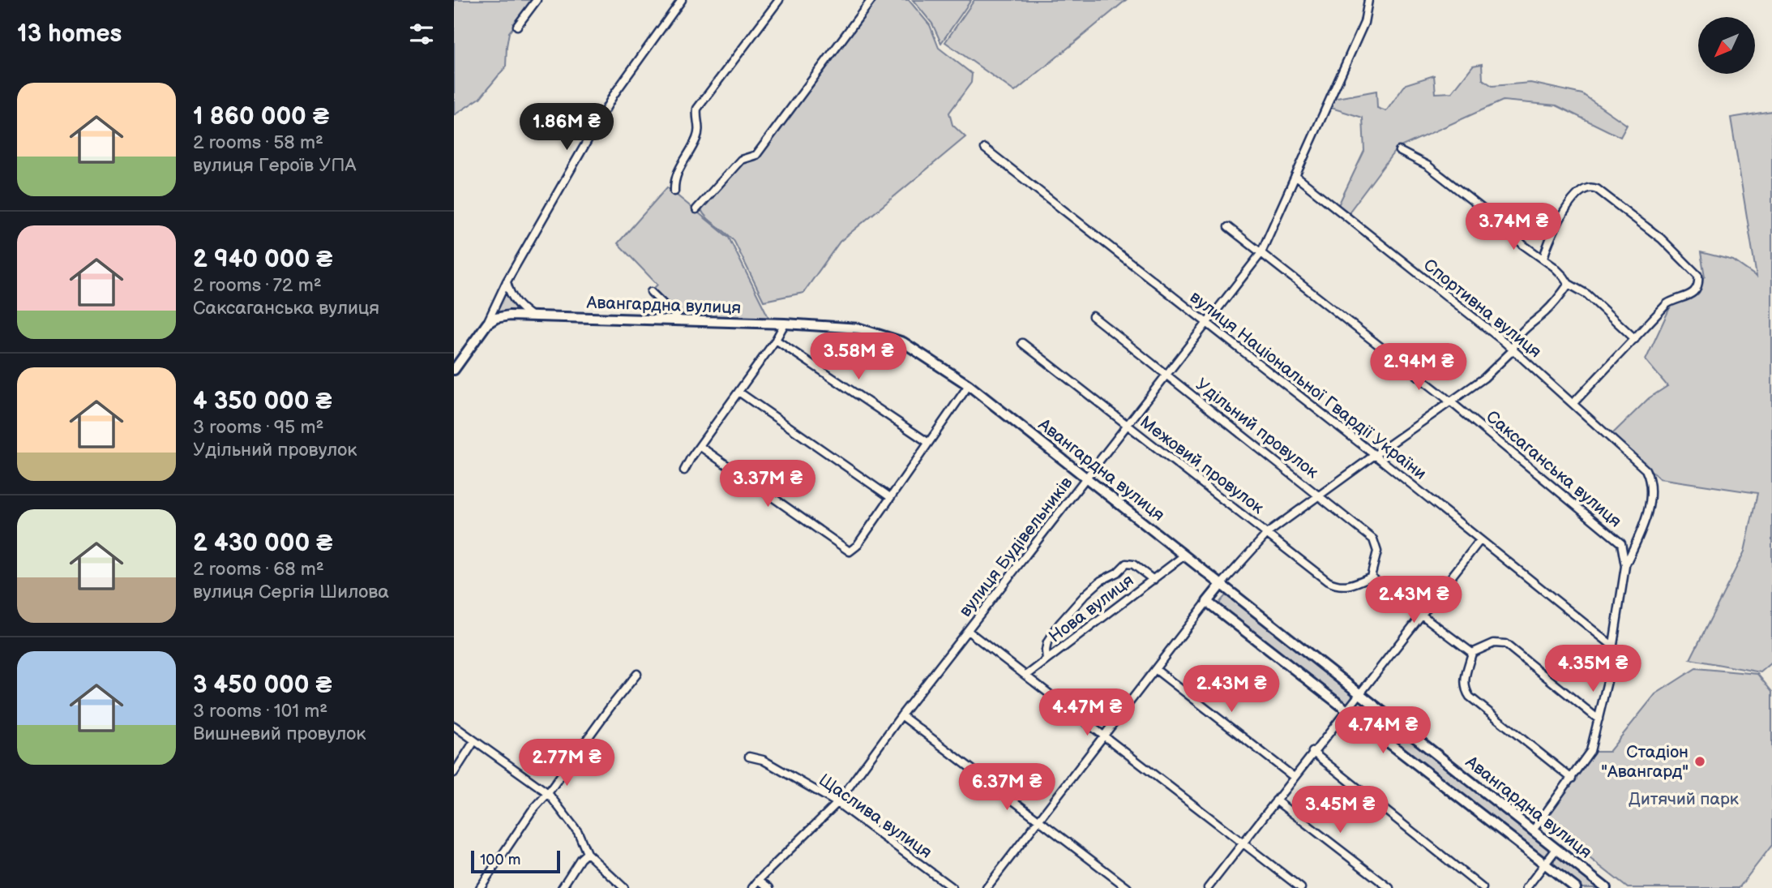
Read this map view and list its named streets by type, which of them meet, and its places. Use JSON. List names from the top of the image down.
{
  "streets": {
    "street": [
      "Авангардна вулиця",
      "Спортивна вулиця",
      "вулиця Національної Гвардії України",
      "Удільний провулок",
      "Межовий провулок",
      "Саксаганська вулиця",
      "вулиця Будівельників",
      "Нова вулиця",
      "Щаслива вулиця"
    ]
  },
  "crossings": [
    ["Авангардна вулиця", "вулиця Будівельників"],
    ["Авангардна вулиця", "Нова вулиця"],
    ["Спортивна вулиця", "Саксаганська вулиця"],
    ["Спортивна вулиця", "вулиця Будівельників"],
    ["вулиця Національної Гвардії України", "вулиця Будівельників"],
    ["Удільний провулок", "Межовий провулок"],
    ["Удільний провулок", "вулиця Будівельників"],
    ["Межовий провулок", "вулиця Будівельників"],
    ["Саксаганська вулиця", "вулиця Будівельників"],
    ["вулиця Будівельників", "Щаслива вулиця"]
  ],
  "parks": ["Дитячий парк"],
  "places": ["Стадіон \"Авангард\""],
  "scale_bar": "100 m",
  "north": "bottom left",
  "page": {
    "heading": "13 homes",
    "list": [
      {
        "name": "1 860 000 ₴",
        "note": "2 rooms · 58 m² · вулиця Героїв УПА"
      },
      {
        "name": "2 940 000 ₴",
        "note": "2 rooms · 72 m² · Саксаганська вулиця"
      },
      {
        "name": "4 350 000 ₴",
        "note": "3 rooms · 95 m² · Удільний провулок"
      },
      {
        "name": "2 430 000 ₴",
        "note": "2 rooms · 68 m² · вулиця Сергія Шилова"
      },
      {
        "name": "3 450 000 ₴",
        "note": "3 rooms · 101 m² · Вишневий провулок"
      }
    ],
    "price": [
      "1.86M ₴",
      "3.74M ₴",
      "3.58M ₴",
      "2.94M ₴",
      "3.37M ₴",
      "2.43M ₴",
      "4.35M ₴",
      "2.43M ₴",
      "4.47M ₴",
      "4.74M ₴",
      "2.77M ₴",
      "6.37M ₴",
      "3.45M ₴"
    ],
    "scale": "100 m"
  }
}
